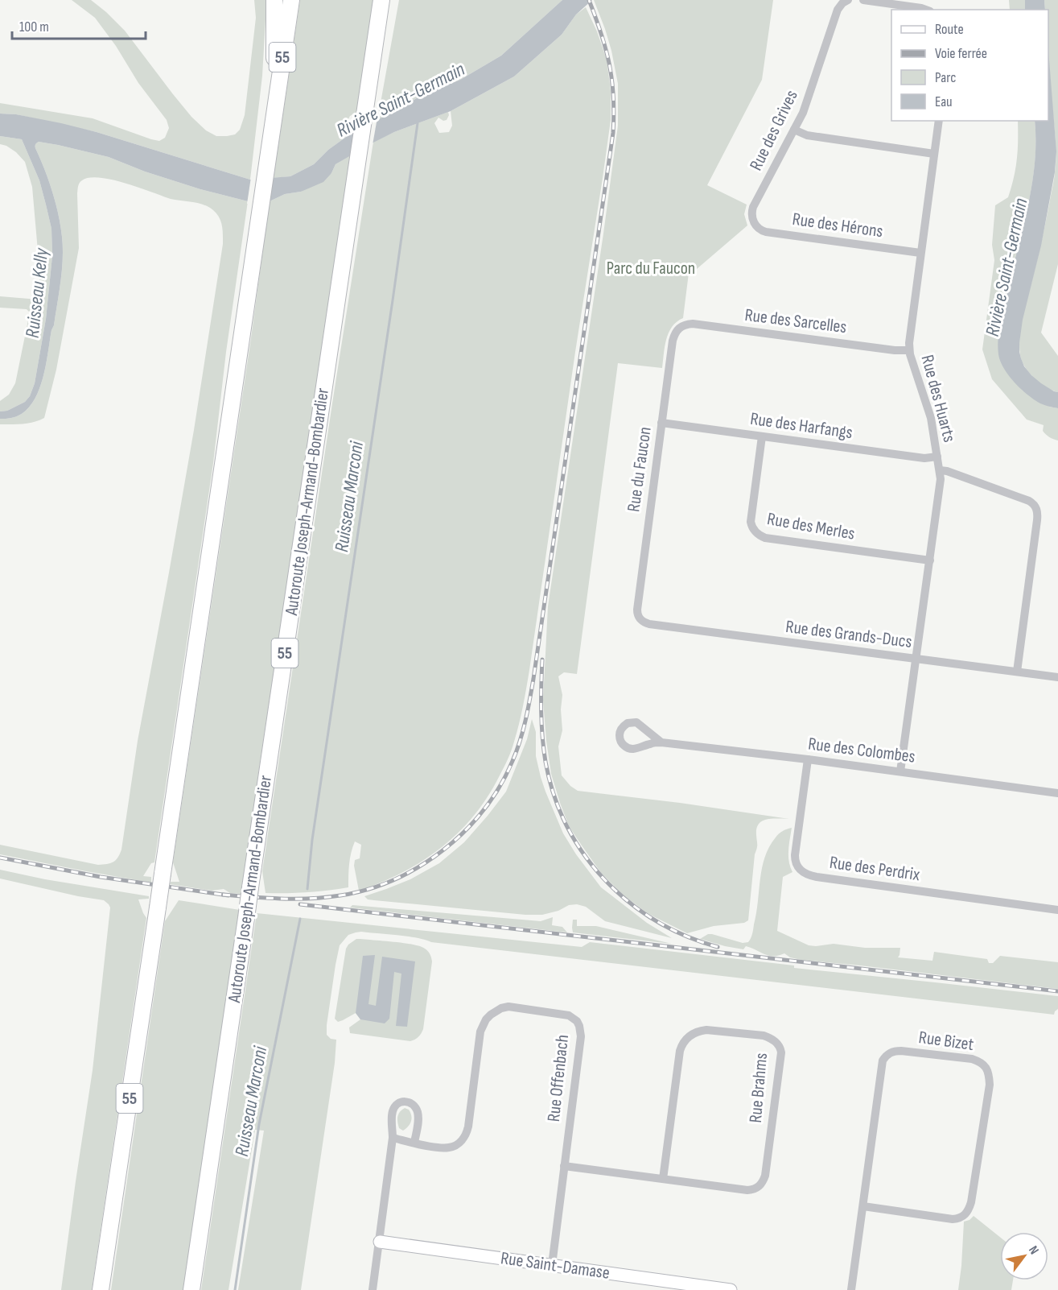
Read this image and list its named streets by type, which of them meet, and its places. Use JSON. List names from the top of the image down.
{
  "streets": {
    "highway": ["55", "Autoroute Joseph-Armand-Bombardier"],
    "street": [
      "Rue des Grives",
      "Rue des Hérons",
      "Rue des Sarcelles",
      "Rue des Huarts",
      "Rue des Harfangs",
      "Rue du Faucon",
      "Rue des Merles",
      "Rue des Grands-Ducs",
      "Rue des Colombes",
      "Rue des Perdrix",
      "Rue Bizet",
      "Rue Offenbach",
      "Rue Brahms",
      "Rue Saint-Damase"
    ]
  },
  "crossings": [
    ["Rue des Grives", "Rue des Hérons"],
    ["Rue des Hérons", "Rue des Huarts"],
    ["Rue des Sarcelles", "Rue des Huarts"],
    ["Rue des Sarcelles", "Rue du Faucon"],
    ["Rue des Huarts", "Rue des Harfangs"],
    ["Rue des Huarts", "Rue des Merles"],
    ["Rue des Huarts", "Rue des Grands-Ducs"],
    ["Rue des Huarts", "Rue des Colombes"],
    ["Rue des Harfangs", "Rue du Faucon"],
    ["Rue des Harfangs", "Rue des Merles"],
    ["Rue du Faucon", "Rue des Grands-Ducs"],
    ["Rue des Colombes", "Rue des Perdrix"],
    ["Rue Offenbach", "Rue Brahms"],
    ["Rue Offenbach", "Rue Saint-Damase"]
  ],
  "water": ["Rivière Saint-Germain", "Ruisseau Kelly", "Ruisseau Marconi"],
  "parks": ["Parc du Faucon"],
  "legend": [
    "Route",
    "Voie ferrée",
    "Parc",
    "Eau"
  ],
  "scale_bar": "100 m",
  "north": "top right"
}
